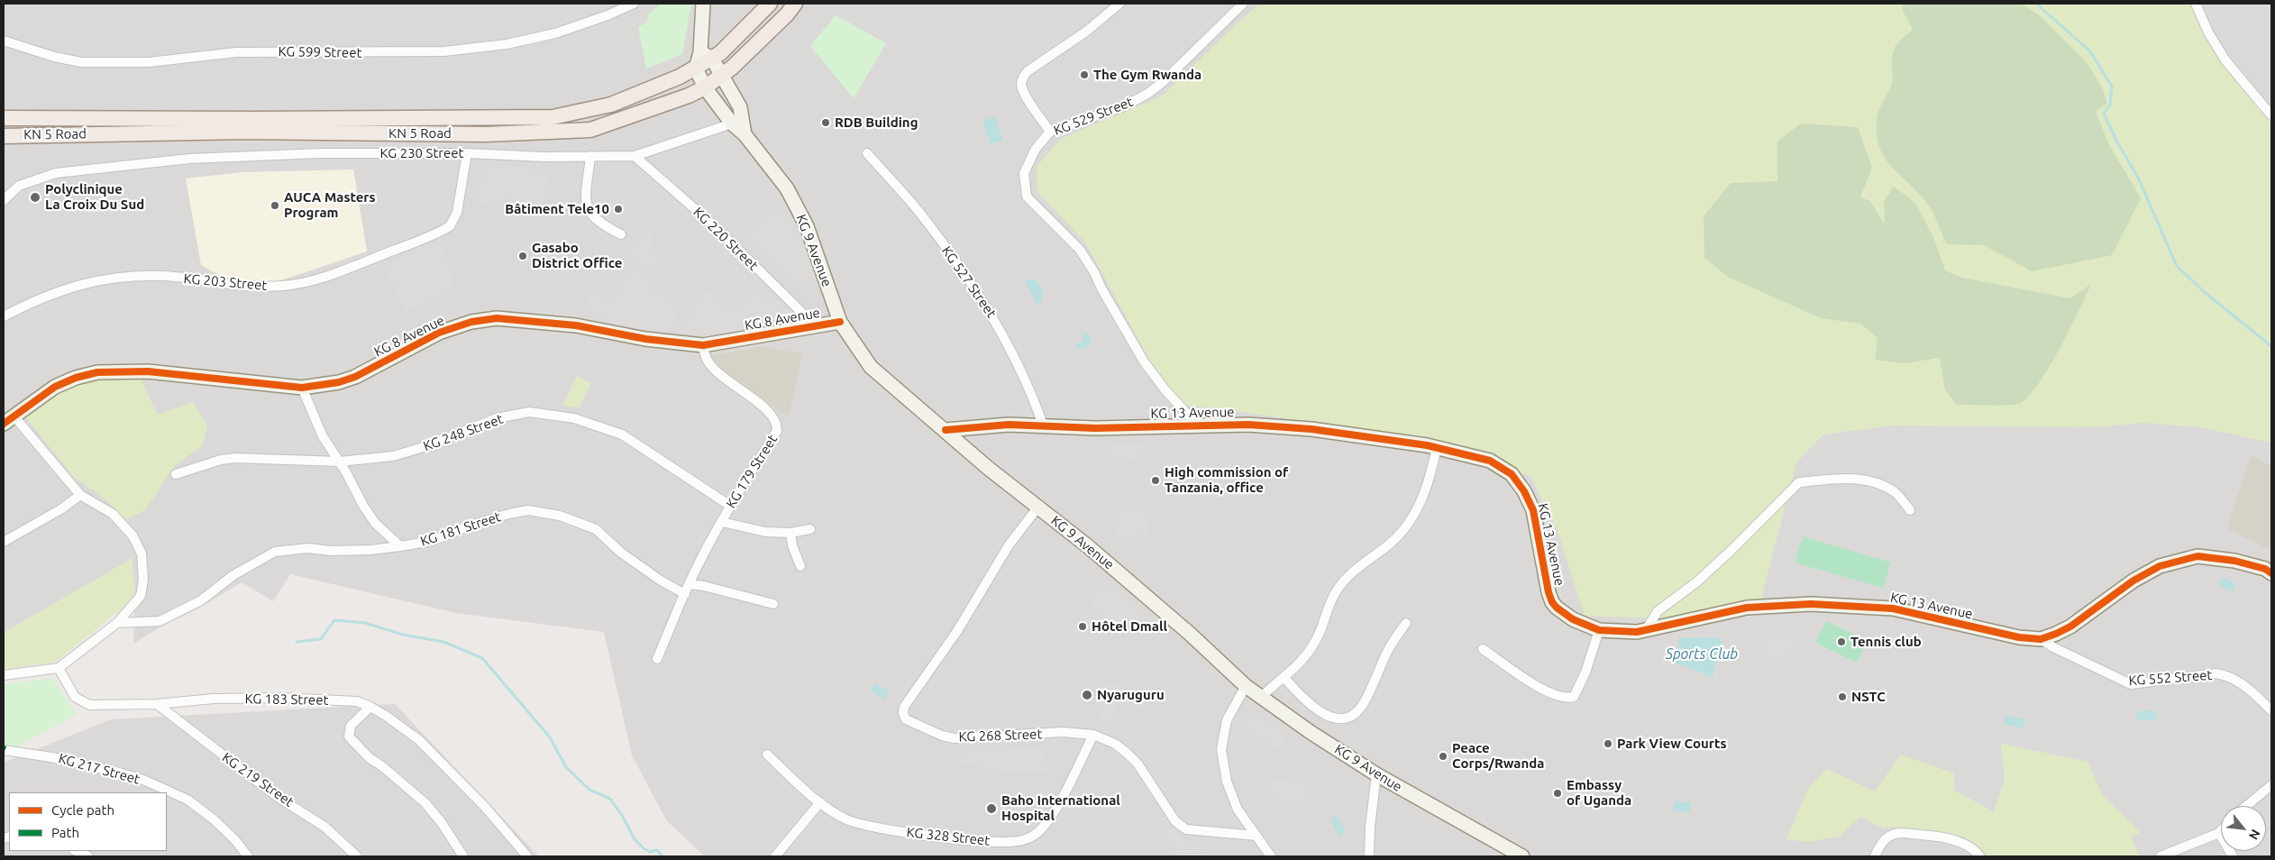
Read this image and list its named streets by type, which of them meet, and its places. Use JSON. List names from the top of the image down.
{
  "streets": {
    "main road": ["KN 5 Road"],
    "street": [
      "KG 599 Street",
      "KG 529 Street",
      "KG 230 Street",
      "KG 220 Street",
      "KG 9 Avenue",
      "KG 203 Street",
      "KG 527 Street",
      "KG 8 Avenue",
      "KG 13 Avenue",
      "KG 248 Street",
      "KG 179 Street",
      "KG 181 Street",
      "KG 552 Street",
      "KG 183 Street",
      "KG 268 Street",
      "KG 217 Street",
      "KG 219 Street",
      "KG 328 Street"
    ]
  },
  "crossings": [
    ["KG 529 Street", "KG 13 Avenue"],
    ["KN 5 Road", "KG 9 Avenue"],
    ["KG 230 Street", "KG 220 Street"],
    ["KG 230 Street", "KG 9 Avenue"],
    ["KG 230 Street", "KG 203 Street"],
    ["KG 220 Street", "KG 8 Avenue"],
    ["KG 9 Avenue", "KG 8 Avenue"],
    ["KG 9 Avenue", "KG 13 Avenue"],
    ["KG 9 Avenue", "KG 268 Street"],
    ["KG 527 Street", "KG 13 Avenue"],
    ["KG 8 Avenue", "KG 179 Street"],
    ["KG 13 Avenue", "KG 552 Street"],
    ["KG 248 Street", "KG 179 Street"],
    ["KG 179 Street", "KG 181 Street"],
    ["KG 183 Street", "KG 219 Street"],
    ["KG 268 Street", "KG 328 Street"]
  ],
  "water": ["Sports Club"],
  "places": [
    "The Gym Rwanda",
    "RDB Building",
    "Polyclinique La Croix Du Sud",
    "AUCA Masters Program",
    "Bâtiment Tele10",
    "Gasabo District Office",
    "High commission of Tanzania, office",
    "Hôtel Dmall",
    "Tennis club",
    "Nyaruguru",
    "NSTC",
    "Park View Courts",
    "Peace Corps/Rwanda",
    "Embassy of Uganda",
    "Baho International Hospital"
  ],
  "legend": ["Cycle path", "Path"],
  "north": "bottom right"
}
